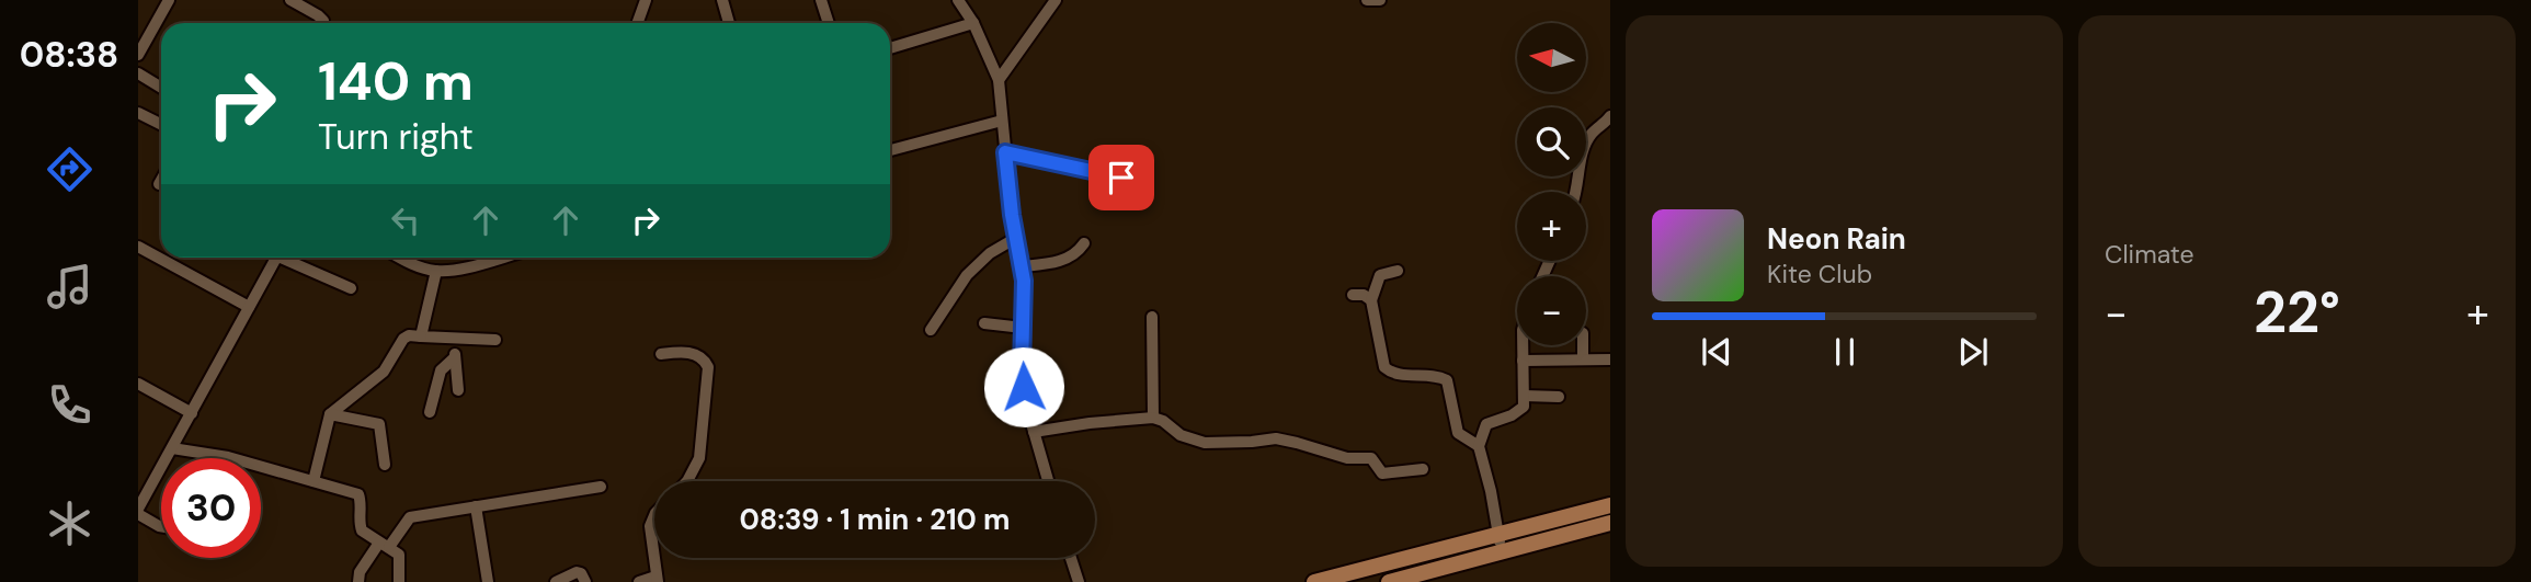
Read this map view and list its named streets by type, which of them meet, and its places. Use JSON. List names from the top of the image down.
{
  "north": "left",
  "page": {
    "tabs": "08:38",
    "tile": "Climate",
    "map_buttons": ["+", "−"],
    "turn": ["140 m", "Turn right"],
    "song": ["Neon Rain", "Kite Club"],
    "heat": ["−", "22°", "+"],
    "limit": "30",
    "trip": "08:39 · 1 min · 210 m"
  }
}
